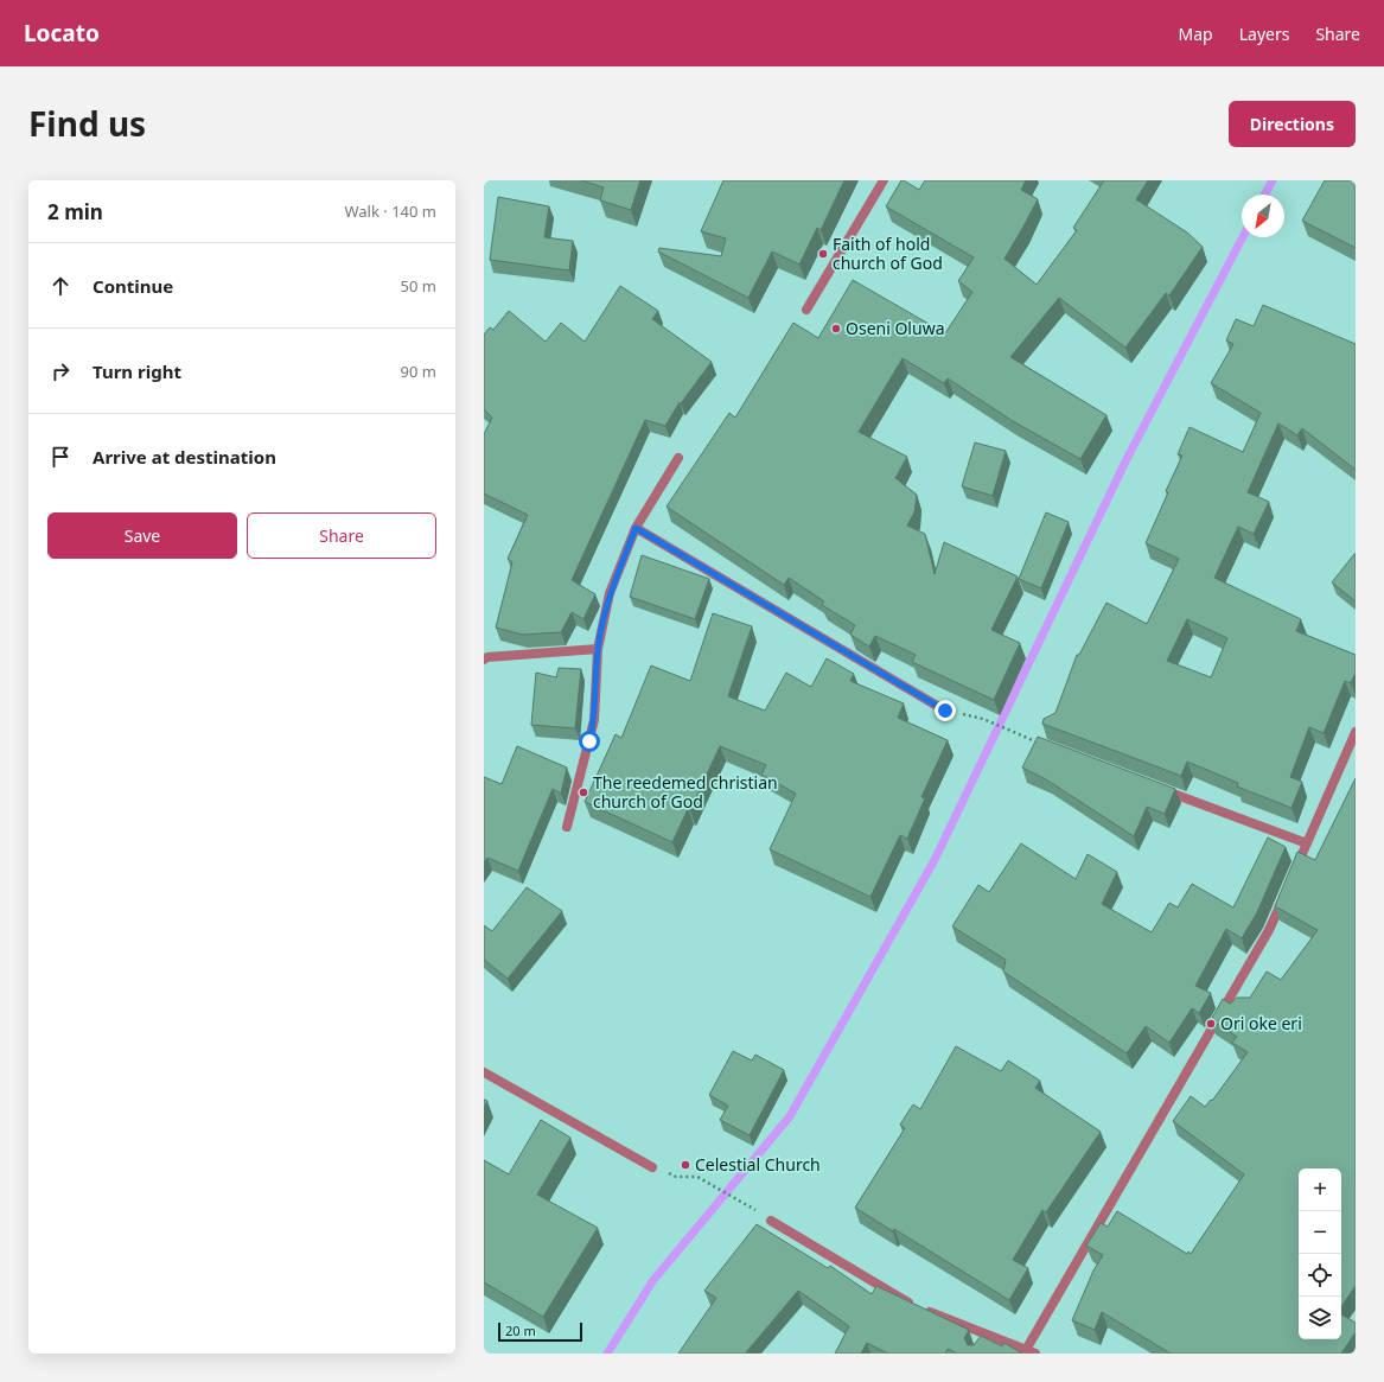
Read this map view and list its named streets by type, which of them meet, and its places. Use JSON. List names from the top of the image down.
{
  "places": [
    "Faith of hold church of God",
    "Oseni Oluwa",
    "The reedemed christian church of God",
    "Ori oke eri",
    "Celestial Church"
  ],
  "scale_bar": "20 m",
  "north": "bottom left",
  "page": {
    "header": "Locato",
    "nav": ["Map", "Layers", "Share"],
    "title": "Find us",
    "buttons": [
      "Directions",
      ["Save", "Share"]
    ],
    "heading": ["2 min", "Walk · 140 m"],
    "list": [
      ["Continue", "50 m"],
      ["Turn right", "90 m"],
      "Arrive at destination"
    ],
    "map_buttons": ["+", "−"],
    "scale": "20 m"
  }
}
